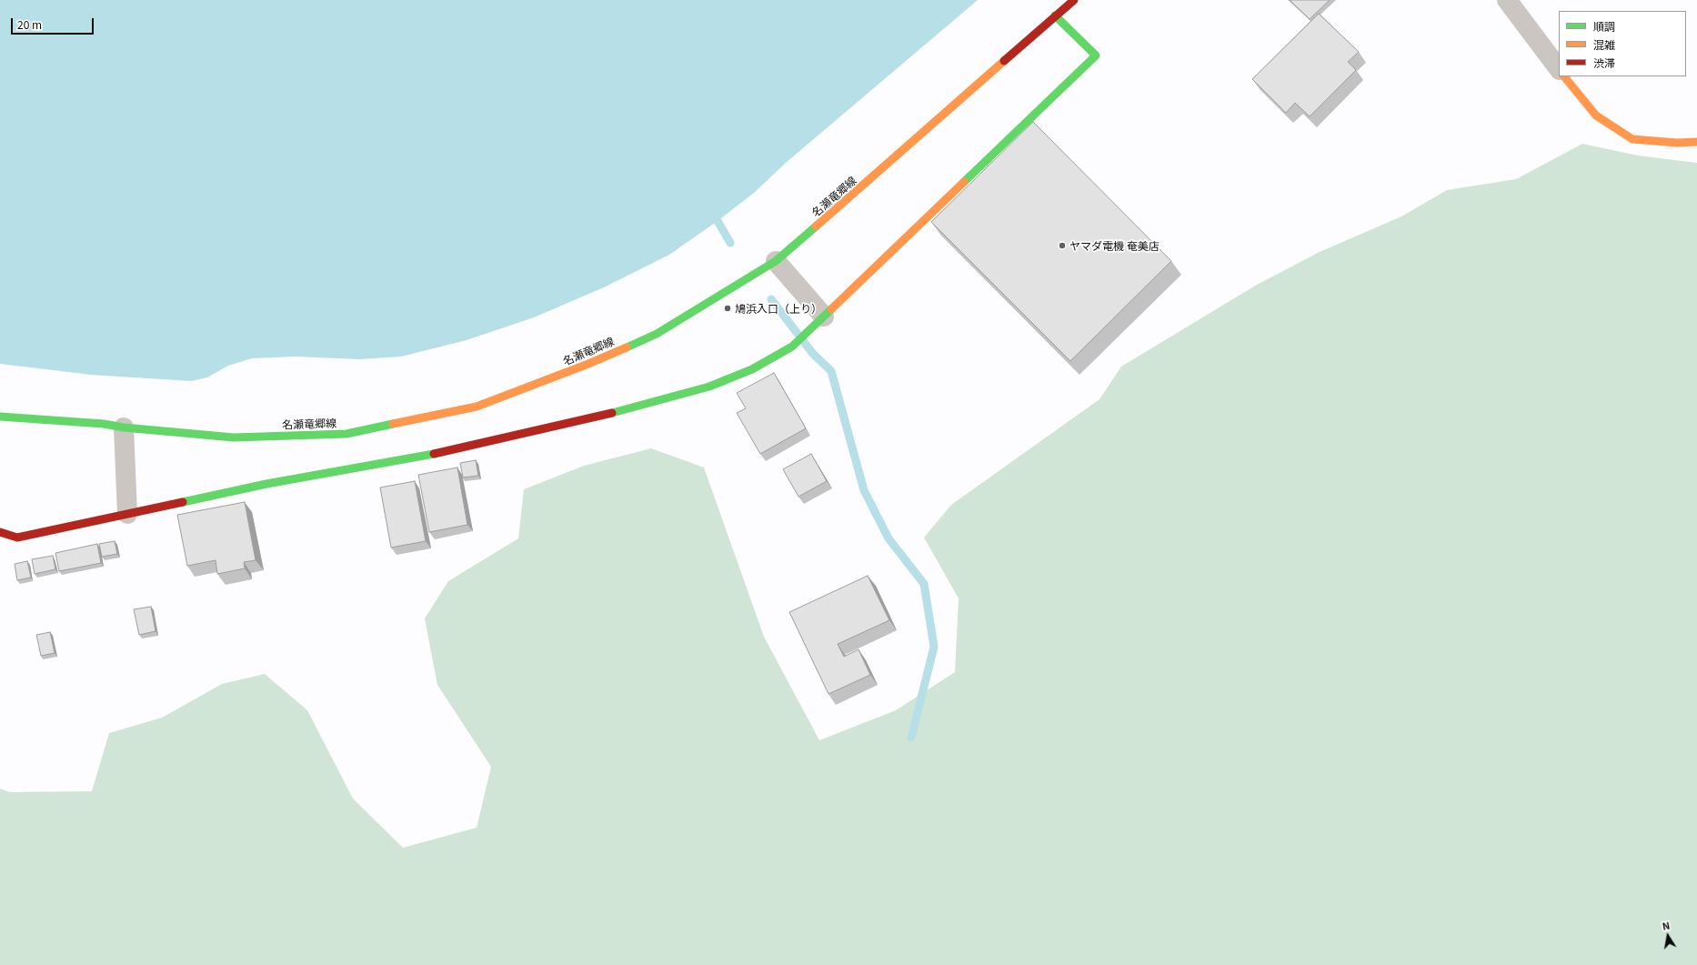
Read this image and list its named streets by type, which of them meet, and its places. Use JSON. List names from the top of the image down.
{
  "streets": {
    "street": ["名瀬竜郷線"]
  },
  "places": ["ヤマダ電機 奄美店", "鳩浜入口（上り）"],
  "legend": ["順調", "混雑", "渋滞"],
  "scale_bar": "20 m",
  "north": "top"
}
